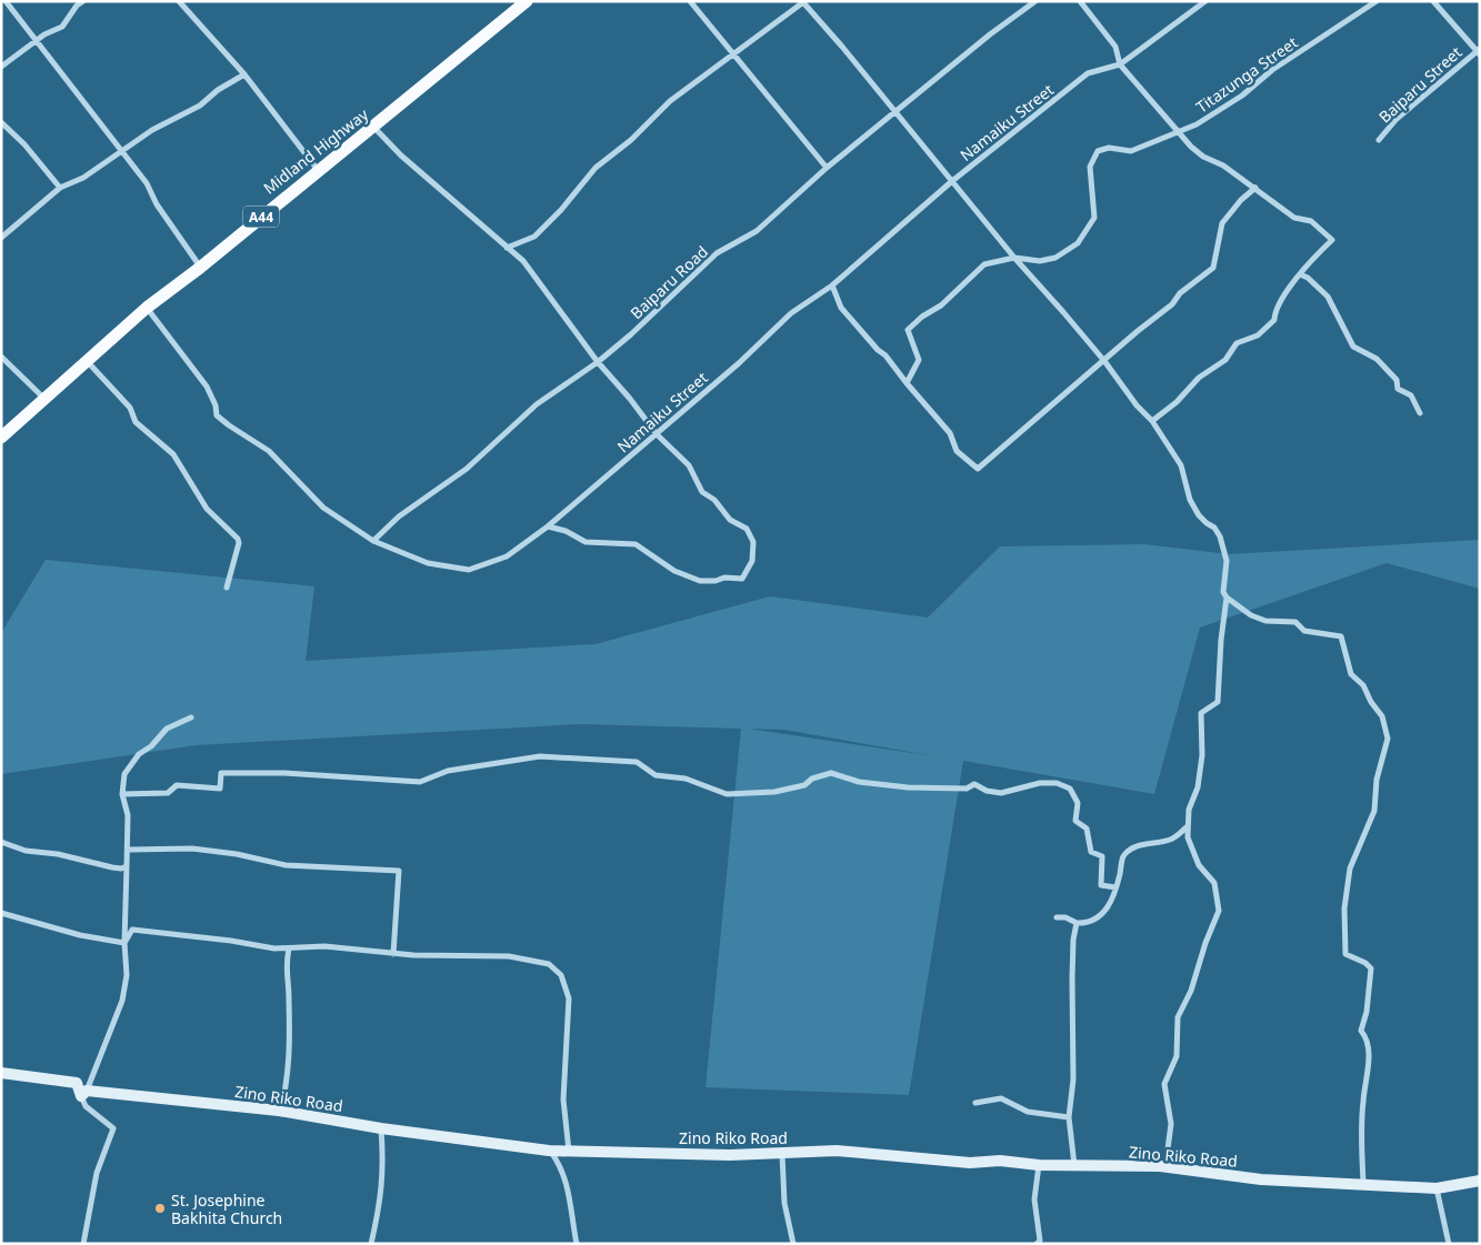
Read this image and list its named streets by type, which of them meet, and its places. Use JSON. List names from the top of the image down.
{
  "streets": {
    "main road": ["Midland Highway", "A44"],
    "street": [
      "Titazunga Street",
      "Baiparu Street",
      "Namaiku Street",
      "Baiparu Road",
      "Zino Riko Road"
    ]
  },
  "crossings": [
    ["Namaiku Street", "Midland Highway"],
    ["Namaiku Street", "Baiparu Road"]
  ],
  "places": ["St. Josephine Bakhita Church"]
}
